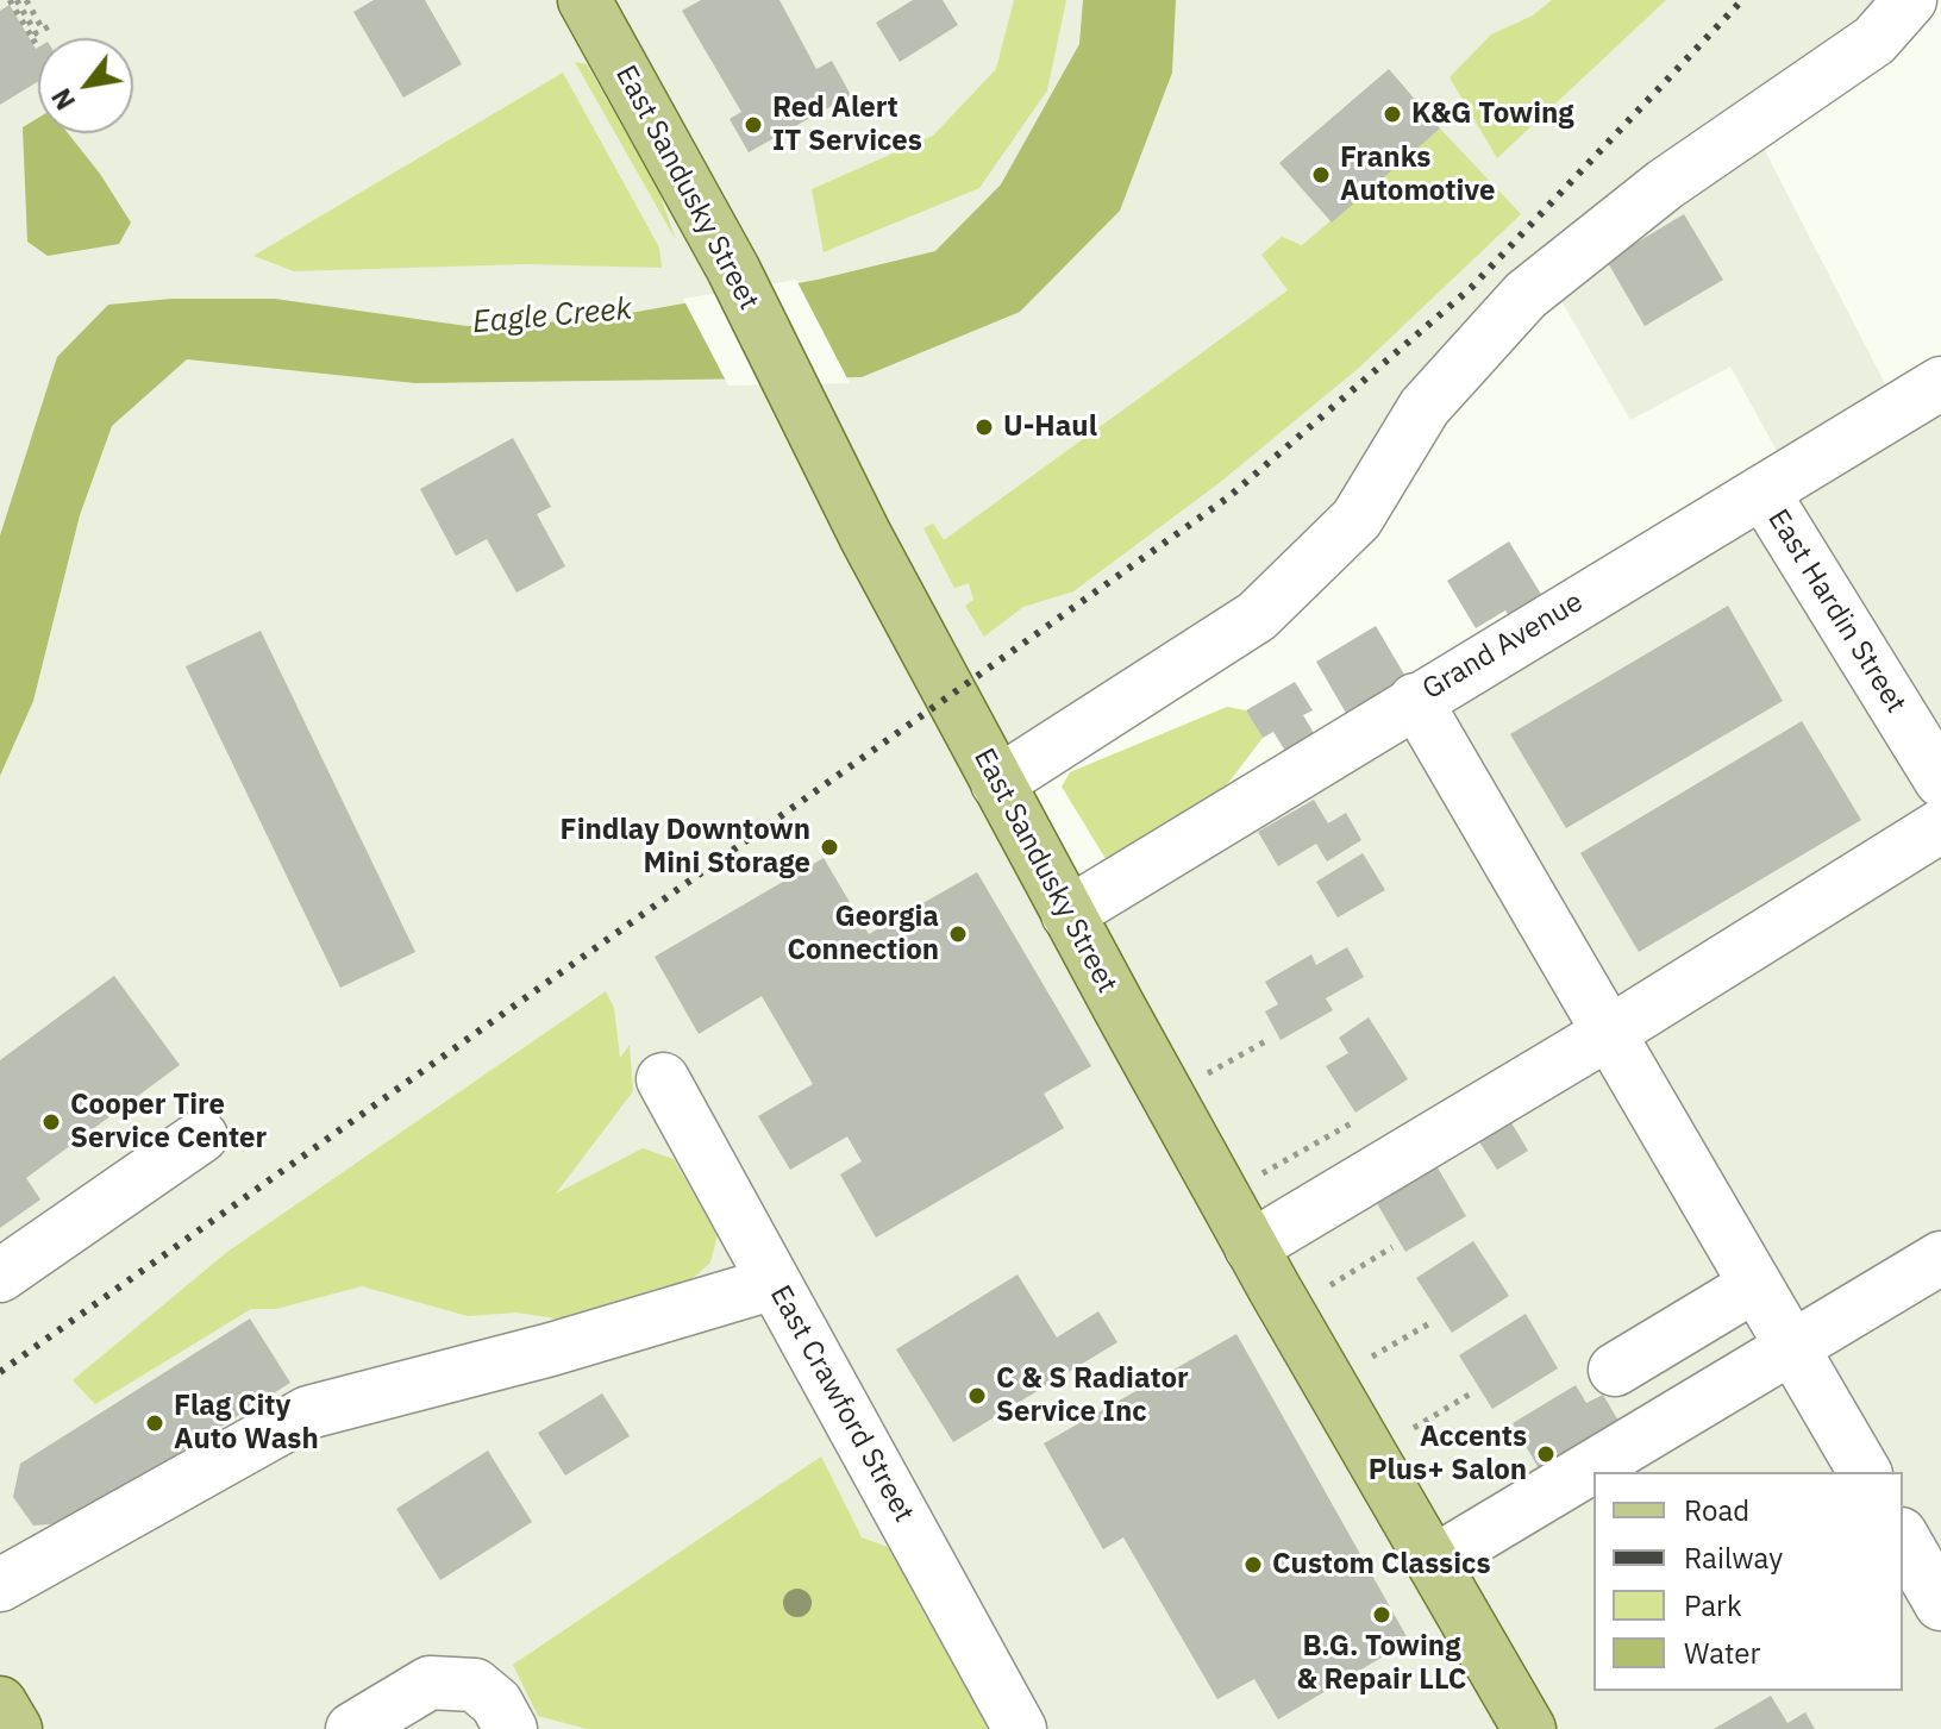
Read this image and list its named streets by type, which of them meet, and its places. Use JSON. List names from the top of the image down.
{
  "streets": {
    "main road": ["East Sandusky Street"],
    "street": ["East Hardin Street", "Grand Avenue", "East Crawford Street"]
  },
  "crossings": [
    ["East Sandusky Street", "Grand Avenue"],
    ["East Hardin Street", "Grand Avenue"]
  ],
  "water": ["Eagle Creek"],
  "places": [
    "K&G Towing",
    "Red Alert IT Services",
    "Franks Automotive",
    "U-Haul",
    "Findlay Downtown Mini Storage",
    "Georgia Connection",
    "Cooper Tire Service Center",
    "C & S Radiator Service Inc",
    "Flag City Auto Wash",
    "Accents Plus+ Salon",
    "Custom Classics",
    "B.G. Towing & Repair LLC"
  ],
  "legend": [
    "Road",
    "Railway",
    "Park",
    "Water"
  ],
  "north": "bottom left"
}
